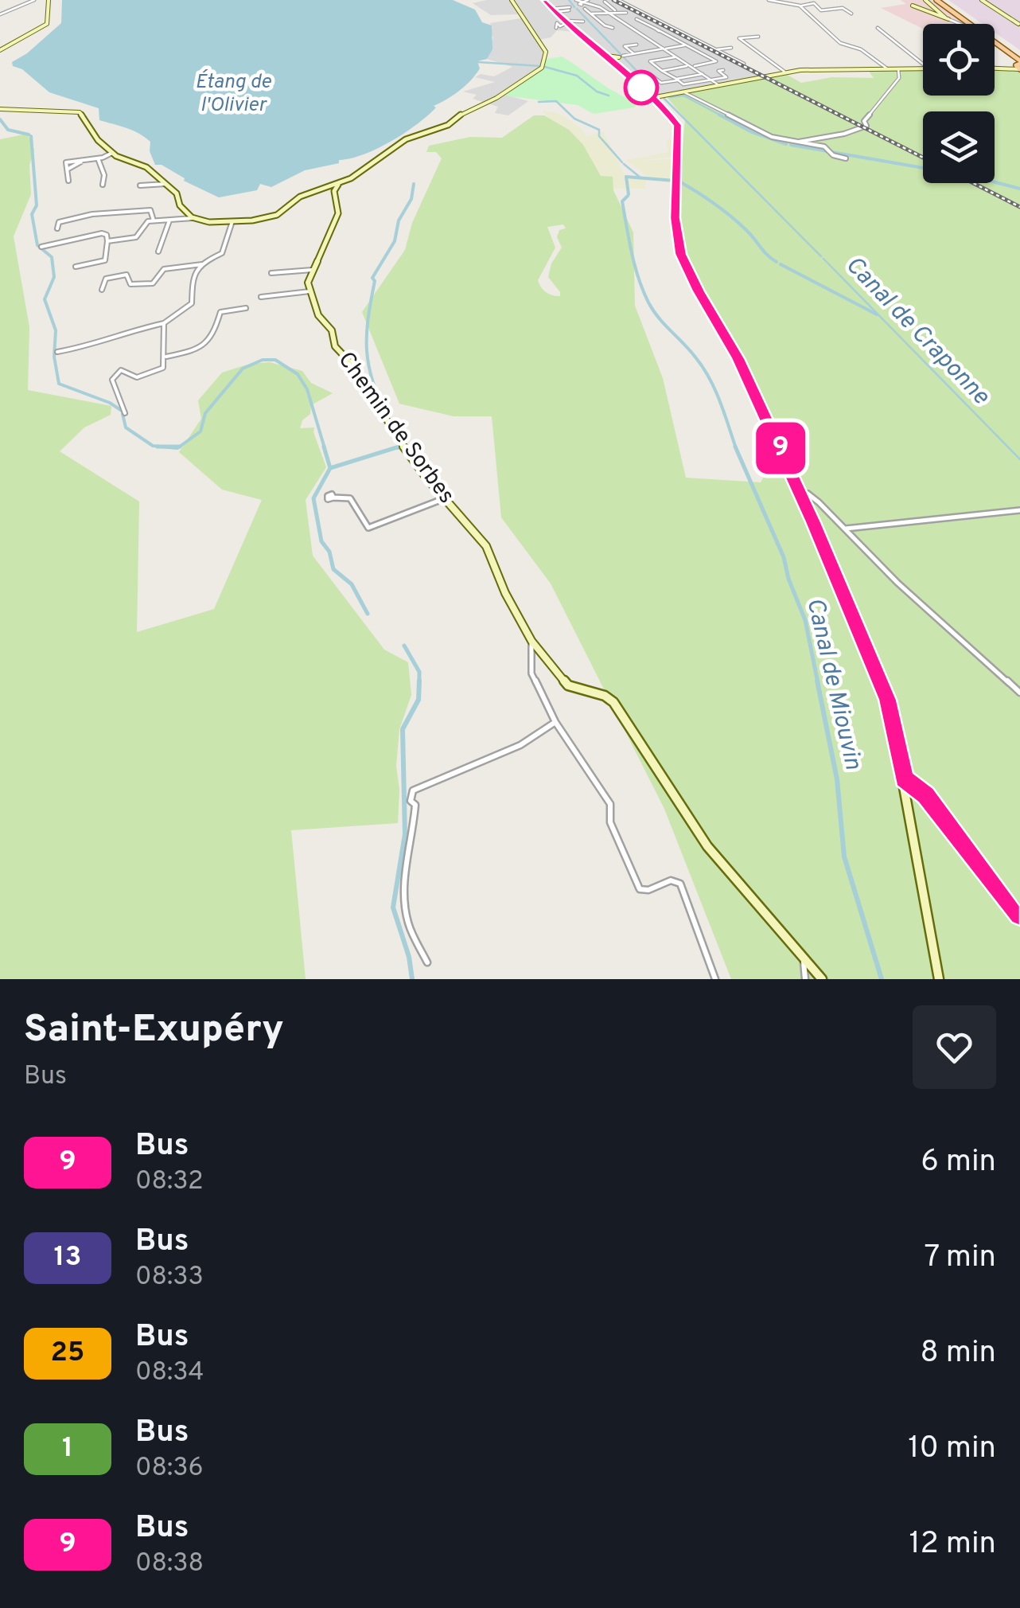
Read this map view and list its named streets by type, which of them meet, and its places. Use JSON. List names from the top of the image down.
{
  "streets": {
    "street": ["Chemin de Sorbes"]
  },
  "water": ["Étang de l'Olivier", "Canal de Craponne", "Canal de Miouvin"],
  "lines": ["bus line 9"],
  "page": {
    "on_map": "9",
    "heading": ["Saint-Exupéry", "Bus"],
    "list": [
      {
        "mark": "9",
        "name": "Bus",
        "note": "08:32",
        "value": "6 min"
      },
      {
        "mark": "13",
        "name": "Bus",
        "note": "08:33",
        "value": "7 min"
      },
      {
        "mark": "25",
        "name": "Bus",
        "note": "08:34",
        "value": "8 min"
      },
      {
        "mark": "1",
        "name": "Bus",
        "note": "08:36",
        "value": "10 min"
      },
      {
        "mark": "9",
        "name": "Bus",
        "note": "08:38",
        "value": "12 min"
      }
    ]
  }
}
